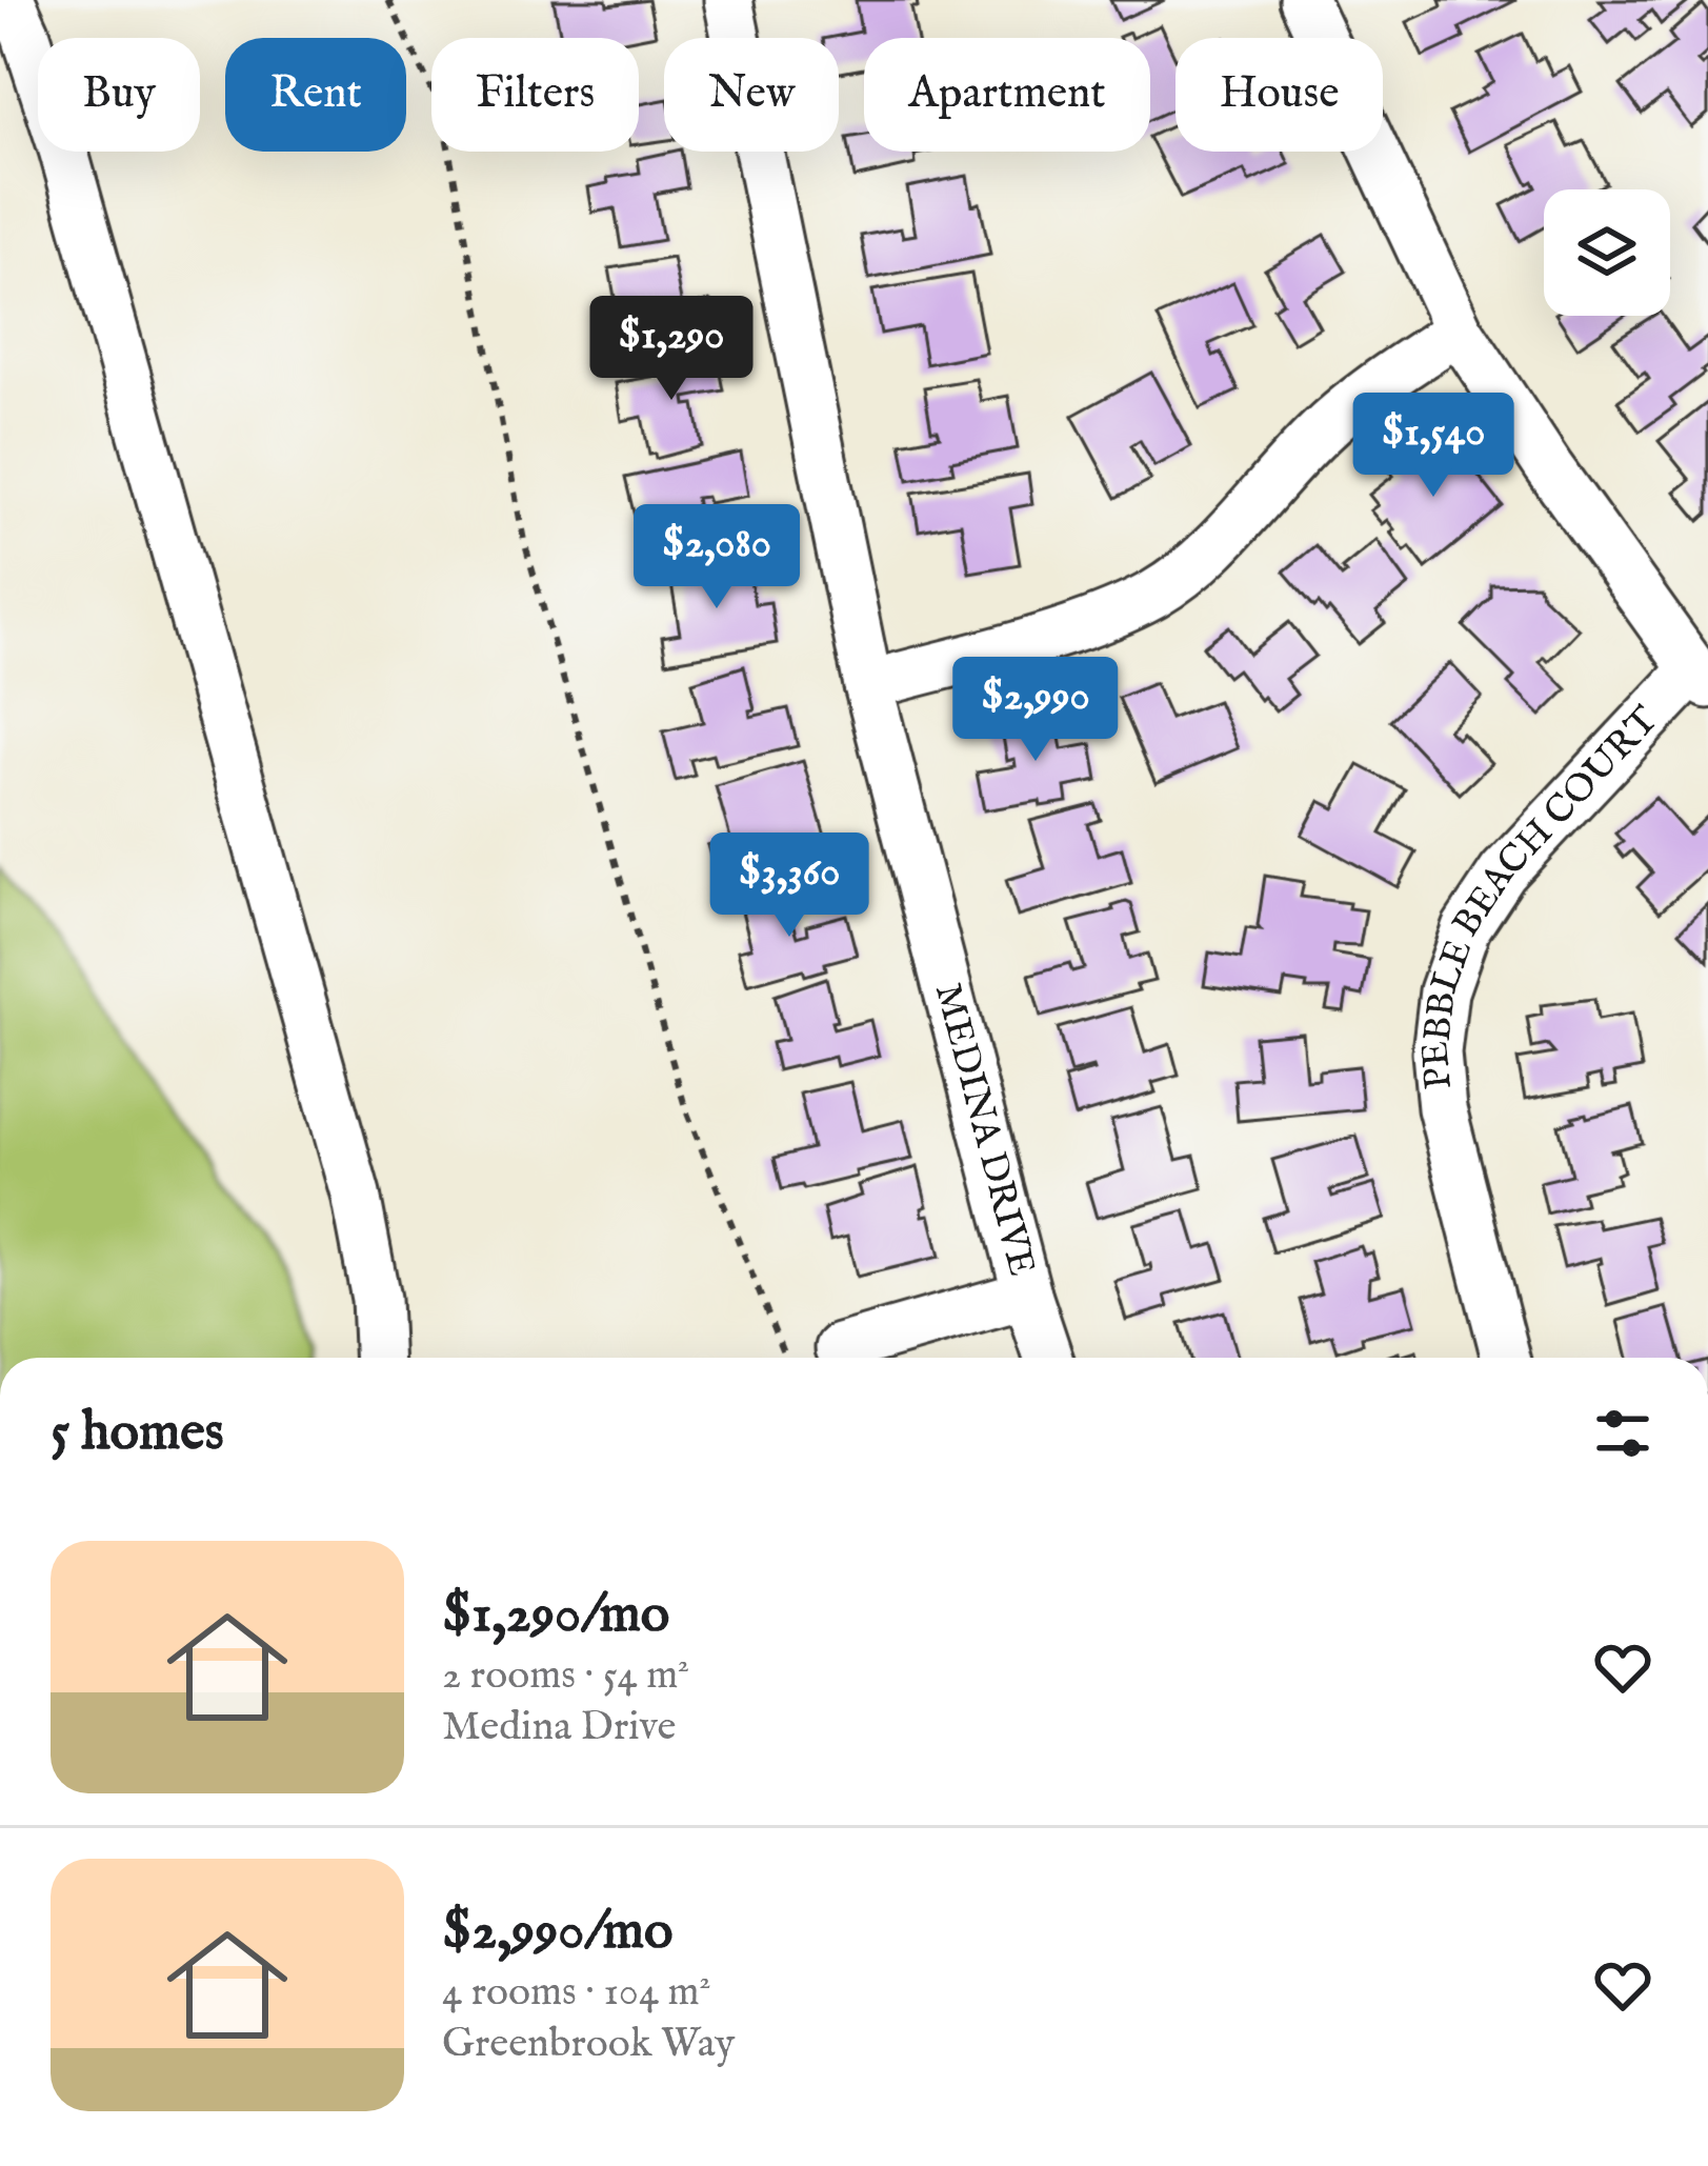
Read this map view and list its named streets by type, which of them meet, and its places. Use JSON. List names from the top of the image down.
{
  "streets": {
    "street": ["PEBBLE BEACH COURT", "MEDINA DRIVE"]
  },
  "page": {
    "chip": [
      "Buy",
      "Rent",
      "Filters",
      "New",
      "Apartment",
      "House"
    ],
    "price": [
      "$1,290",
      "$1,540",
      "$2,080",
      "$2,990",
      "$3,360"
    ],
    "heading": "5 homes",
    "list": [
      {
        "name": "$1,290/mo",
        "note": "2 rooms · 54 m² · Medina Drive"
      },
      {
        "name": "$2,990/mo",
        "note": "4 rooms · 104 m² · Greenbrook Way"
      }
    ]
  }
}
